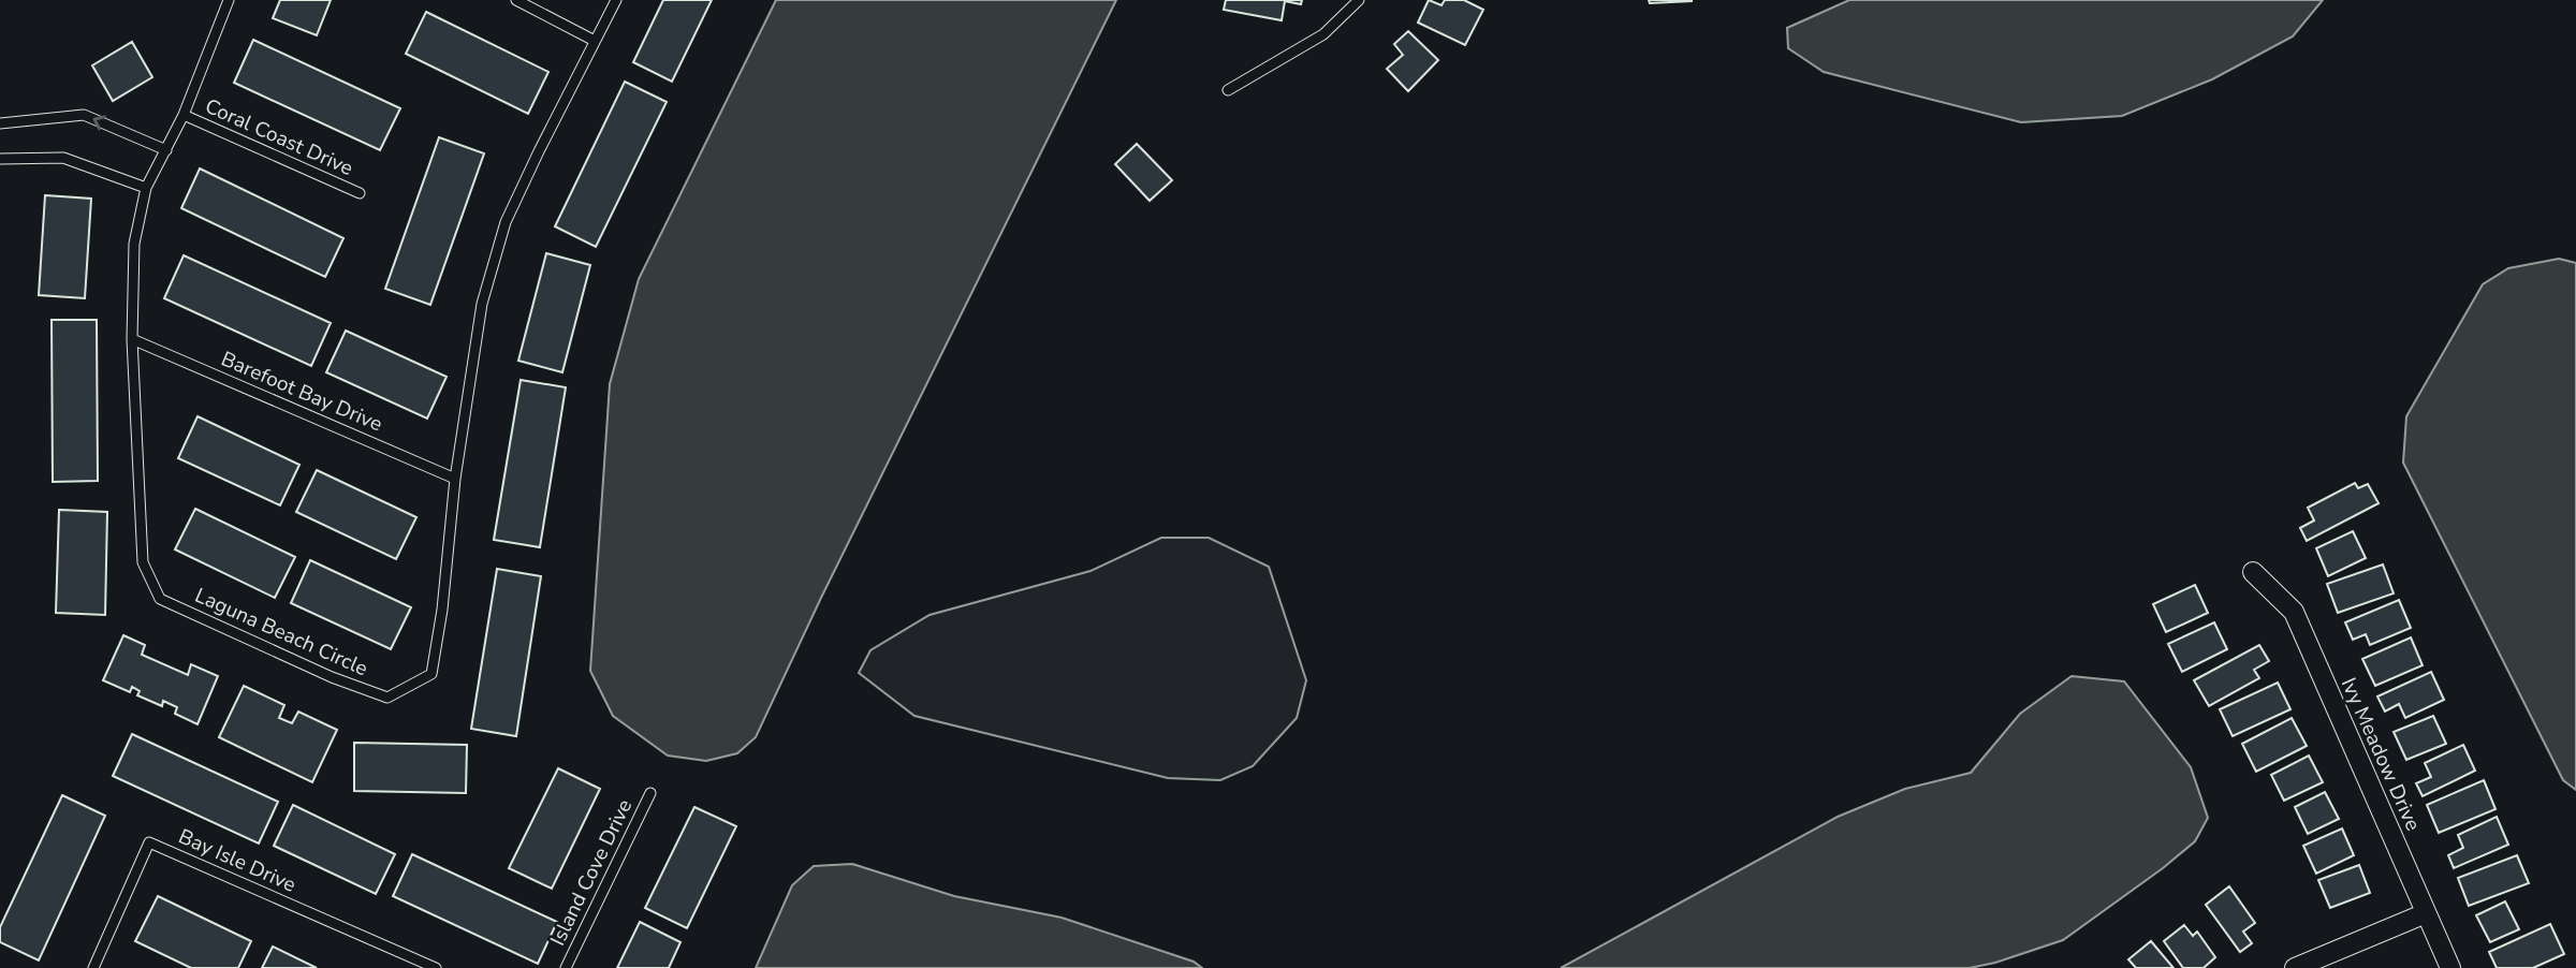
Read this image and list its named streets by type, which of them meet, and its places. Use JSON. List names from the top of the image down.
{
  "streets": {
    "street": ["Ivy Meadow Drive"],
    "lane": [
      "Coral Coast Drive",
      "Barefoot Bay Drive",
      "Laguna Beach Circle",
      "Bay Isle Drive",
      "Island Cove Drive"
    ]
  },
  "crossings": [
    ["Coral Coast Drive", "Laguna Beach Circle"],
    ["Barefoot Bay Drive", "Laguna Beach Circle"]
  ]
}
